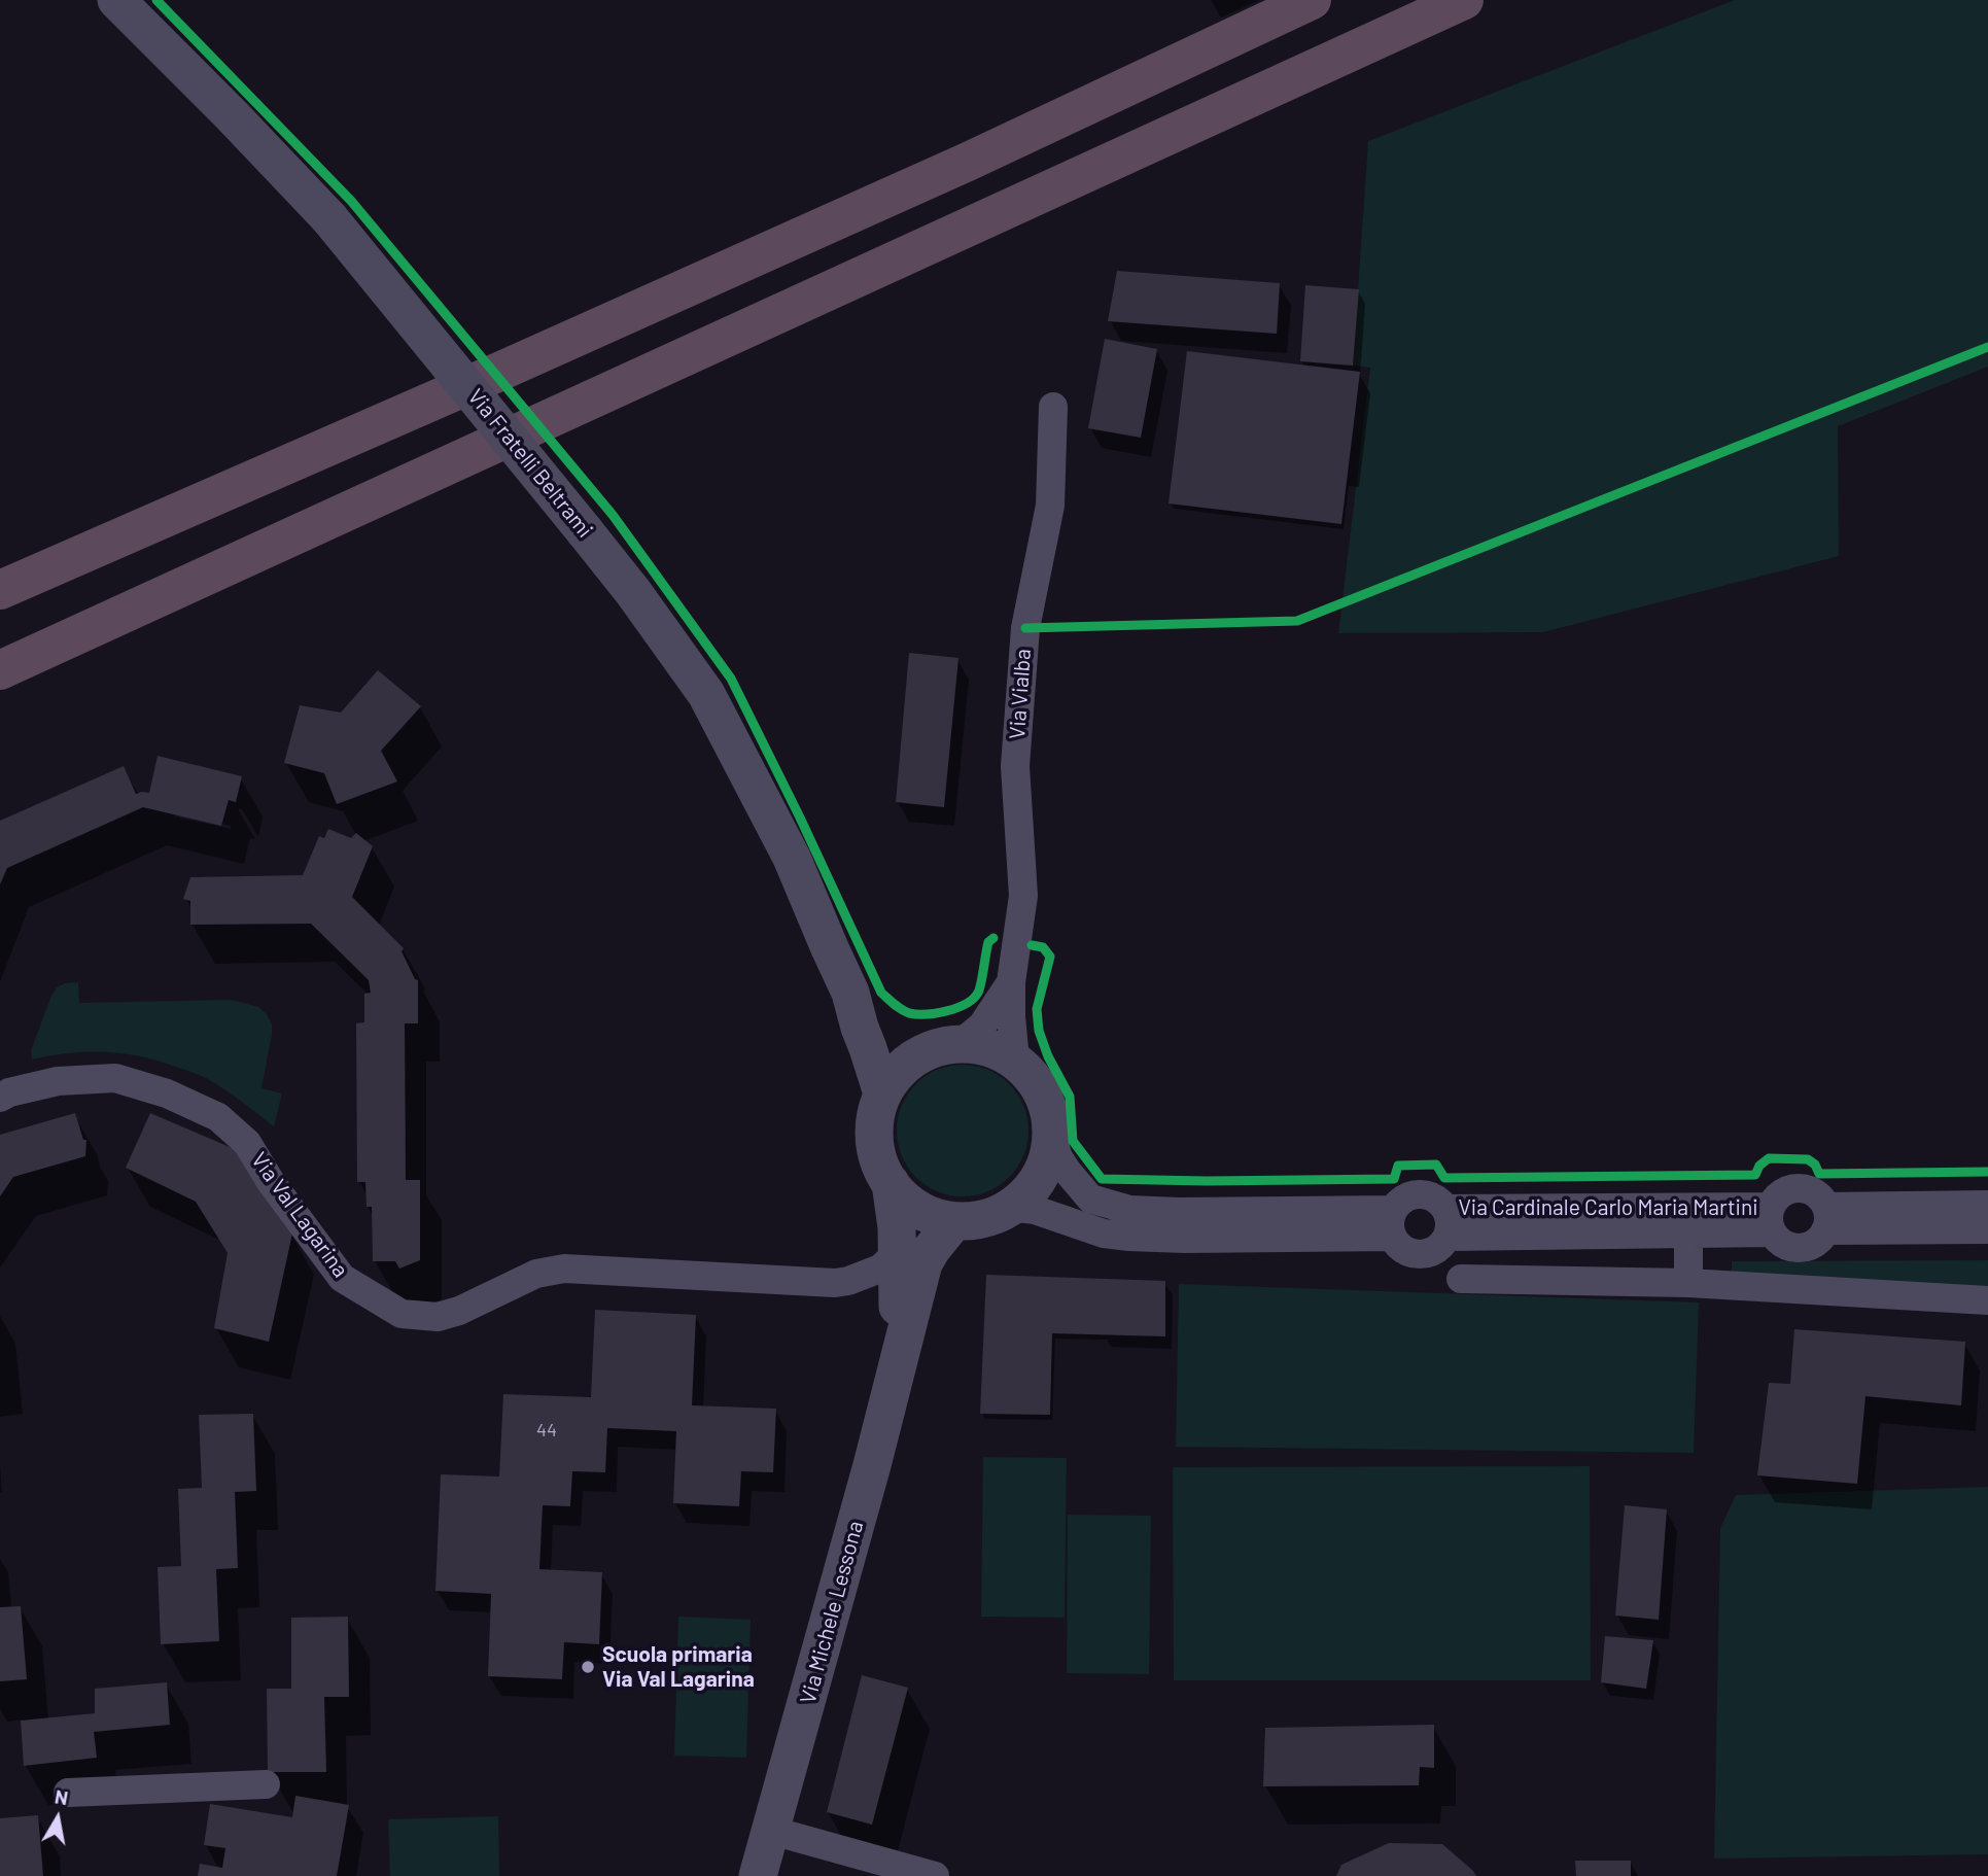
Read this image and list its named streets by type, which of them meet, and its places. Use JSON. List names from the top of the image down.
{
  "streets": {
    "street": [
      "Via Fratelli Beltrami",
      "Via Vialba",
      "Via Cardinale Carlo Maria Martini",
      "Via Val Lagarina",
      "Via Michele Lessona"
    ]
  },
  "crossings": [
    ["Via Fratelli Beltrami", "Via Vialba"],
    ["Via Fratelli Beltrami", "Via Cardinale Carlo Maria Martini"],
    ["Via Fratelli Beltrami", "Via Michele Lessona"],
    ["Via Vialba", "Via Cardinale Carlo Maria Martini"],
    ["Via Vialba", "Via Michele Lessona"],
    ["Via Cardinale Carlo Maria Martini", "Via Michele Lessona"],
    ["Via Val Lagarina", "Via Michele Lessona"]
  ],
  "places": ["Scuola primaria Via Val Lagarina"],
  "house_numbers": ["44"],
  "north": "top"
}
